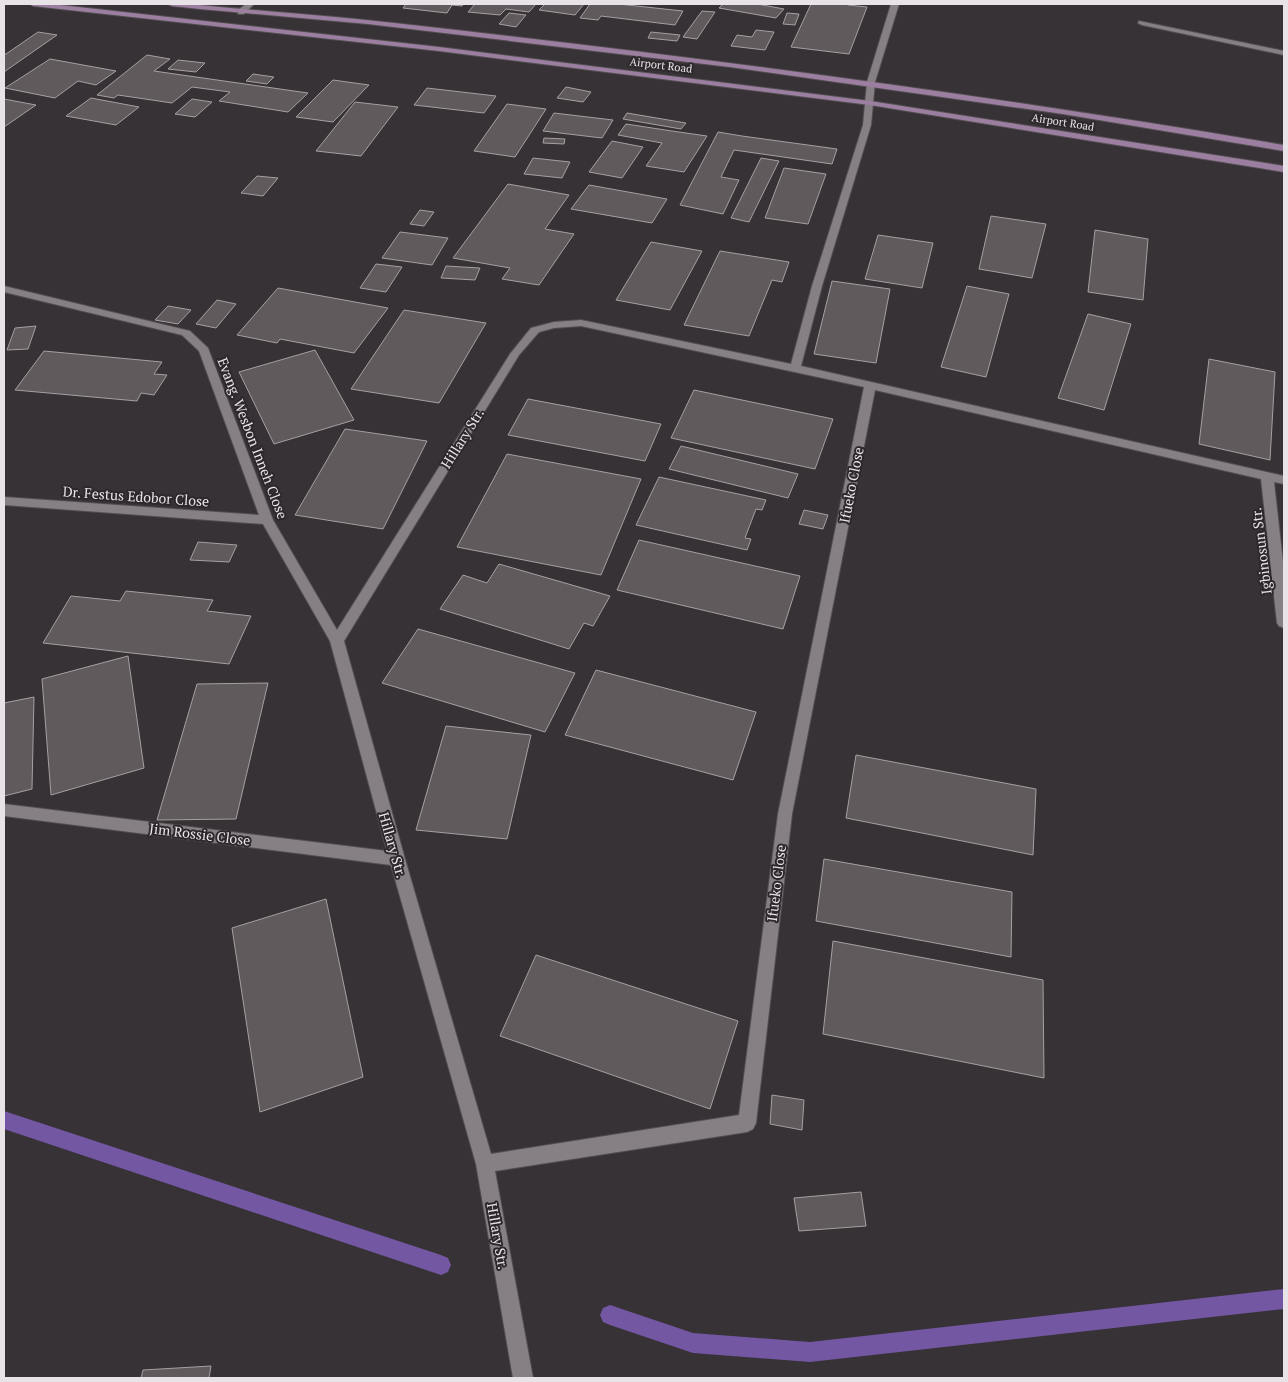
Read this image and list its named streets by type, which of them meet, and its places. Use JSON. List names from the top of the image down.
{
  "streets": {
    "main road": ["Airport Road"],
    "street": [
      "Evang. Wesbon Inneh Close",
      "Hillary Str.",
      "Ifueko Close",
      "Dr. Festus Edobor Close",
      "Igbinosun Str.",
      "Jim Rossie Close"
    ]
  },
  "crossings": [
    ["Evang. Wesbon Inneh Close", "Hillary Str."],
    ["Evang. Wesbon Inneh Close", "Dr. Festus Edobor Close"],
    ["Hillary Str.", "Ifueko Close"],
    ["Hillary Str.", "Igbinosun Str."],
    ["Hillary Str.", "Jim Rossie Close"]
  ]
}
